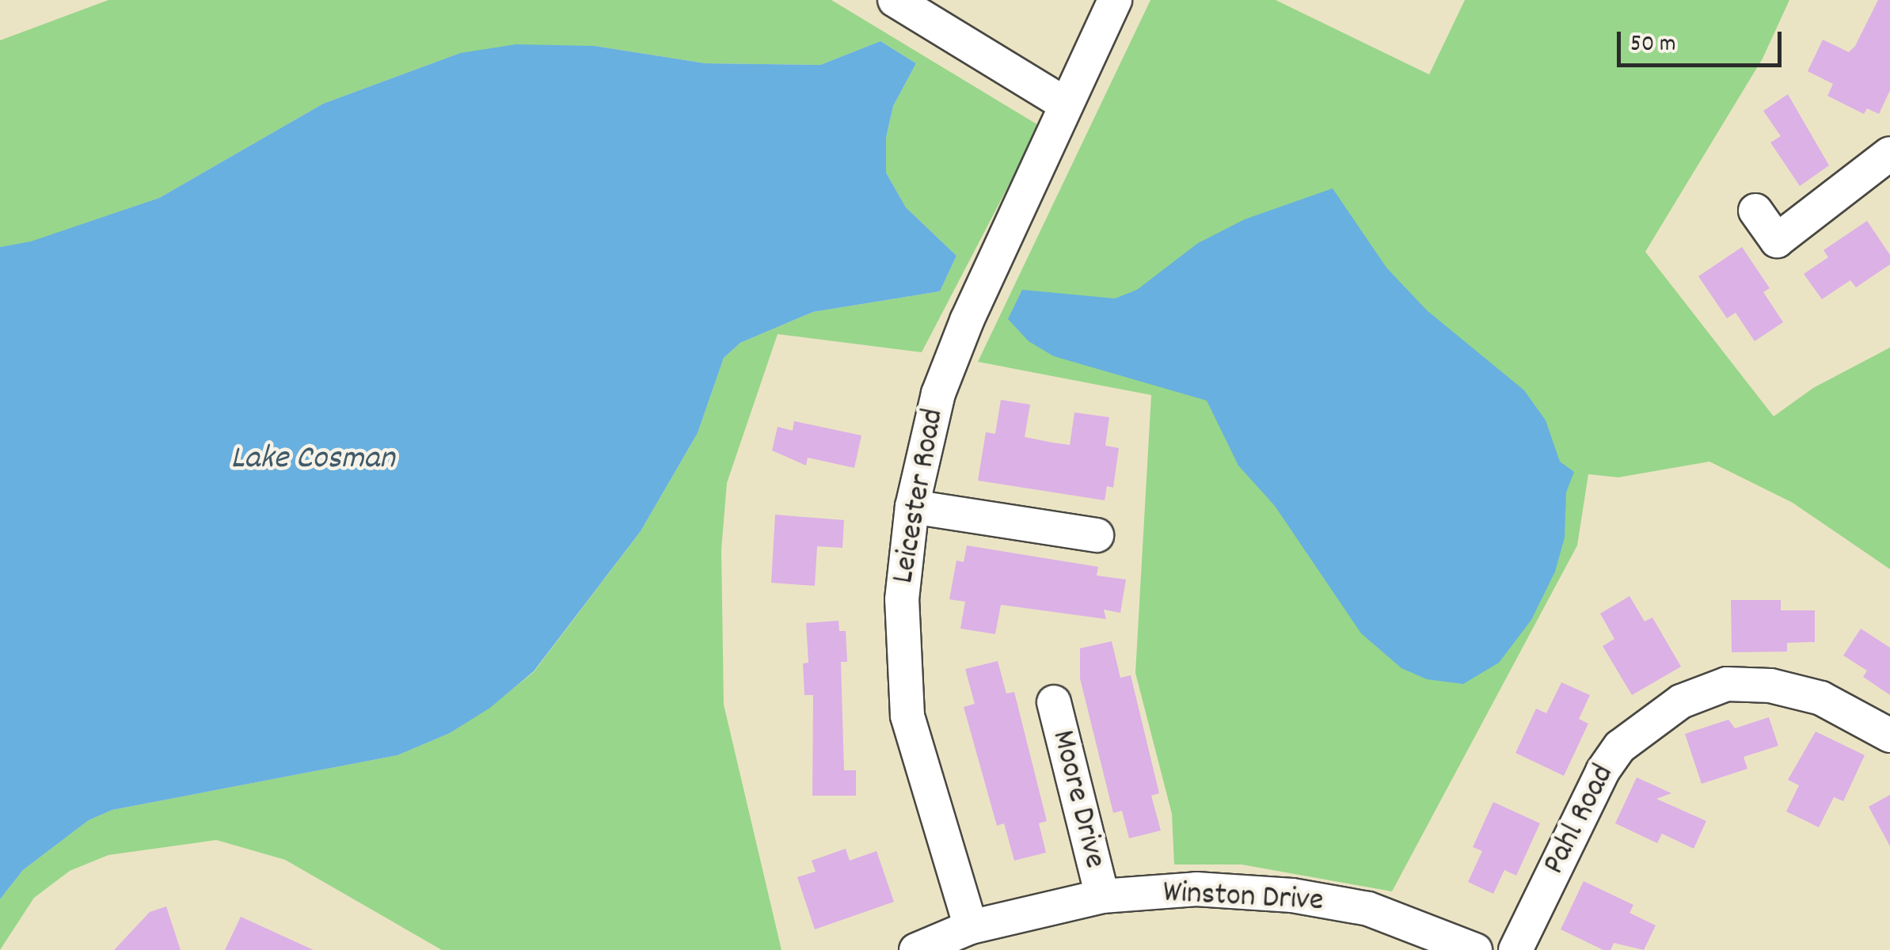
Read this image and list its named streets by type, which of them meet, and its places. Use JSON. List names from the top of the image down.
{
  "streets": {
    "street": [
      "Leicester Road",
      "Moore Drive",
      "Pahl Road",
      "Winston Drive"
    ]
  },
  "crossings": [
    ["Leicester Road", "Winston Drive"],
    ["Moore Drive", "Winston Drive"]
  ],
  "water": ["Lake Cosman"],
  "scale_bar": "50 m"
}
